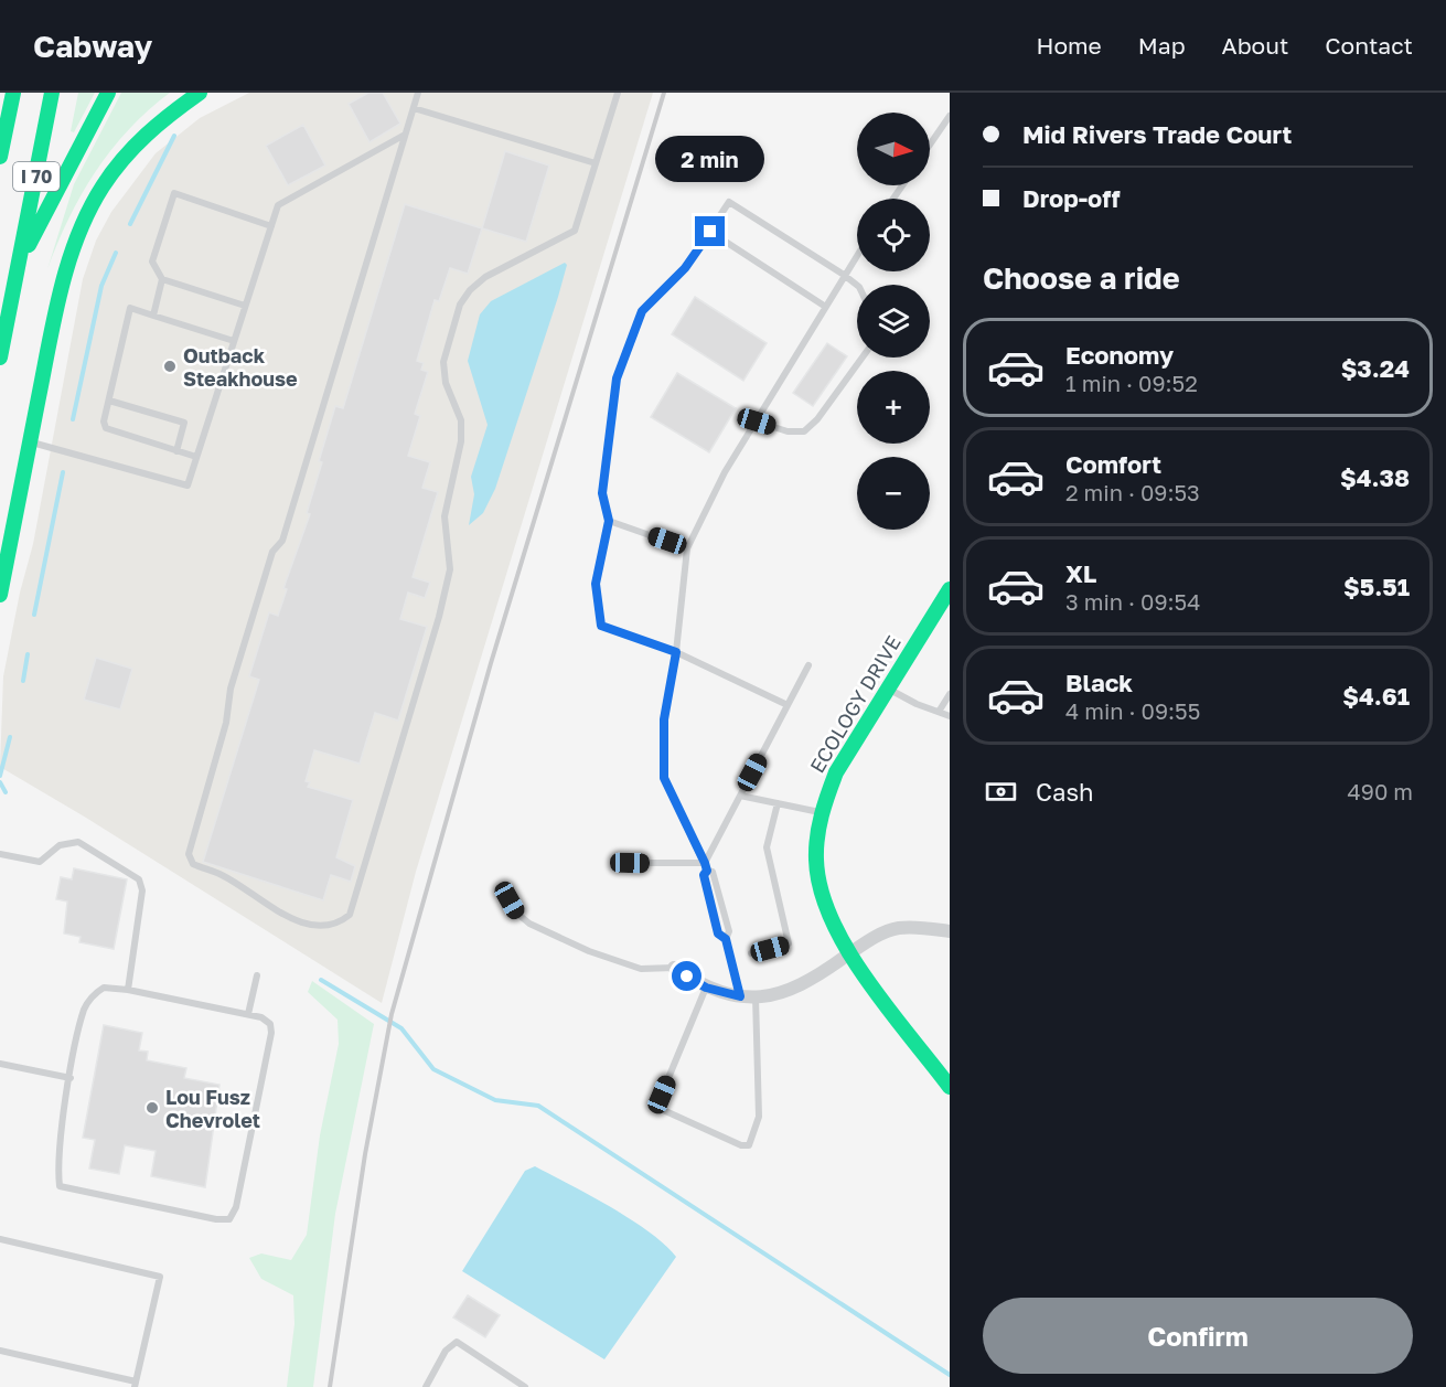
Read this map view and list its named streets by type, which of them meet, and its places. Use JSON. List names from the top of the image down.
{
  "streets": {
    "main road": ["I 70", "ECOLOGY DRIVE"]
  },
  "places": ["Outback Steakhouse", "Lou Fusz Chevrolet"],
  "north": "right",
  "page": {
    "header": "Cabway",
    "nav": [
      "Home",
      "Map",
      "About",
      "Contact"
    ],
    "banner": ["Mid Rivers Trade Court", "Drop-off"],
    "map_buttons": ["+", "−"],
    "bubble": "2 min",
    "heading": "Choose a ride",
    "list": [
      {
        "name": "Economy",
        "note": "1 min · 09:52",
        "value": "$3.24"
      },
      {
        "name": "Comfort",
        "note": "2 min · 09:53",
        "value": "$4.38"
      },
      {
        "name": "XL",
        "note": "3 min · 09:54",
        "value": "$5.51"
      },
      {
        "name": "Black",
        "note": "4 min · 09:55",
        "value": "$4.61"
      }
    ],
    "pay": ["Cash", "490 m"],
    "buttons": "Confirm"
  }
}
